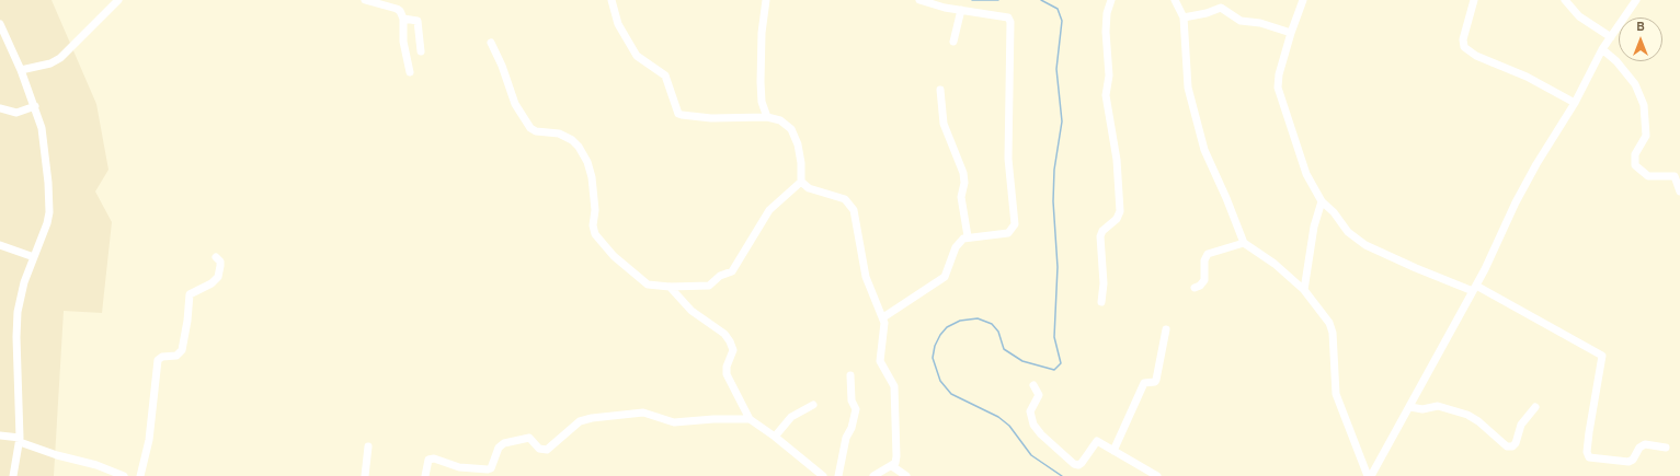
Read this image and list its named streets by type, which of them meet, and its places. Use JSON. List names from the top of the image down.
{
  "north": "top"
}
